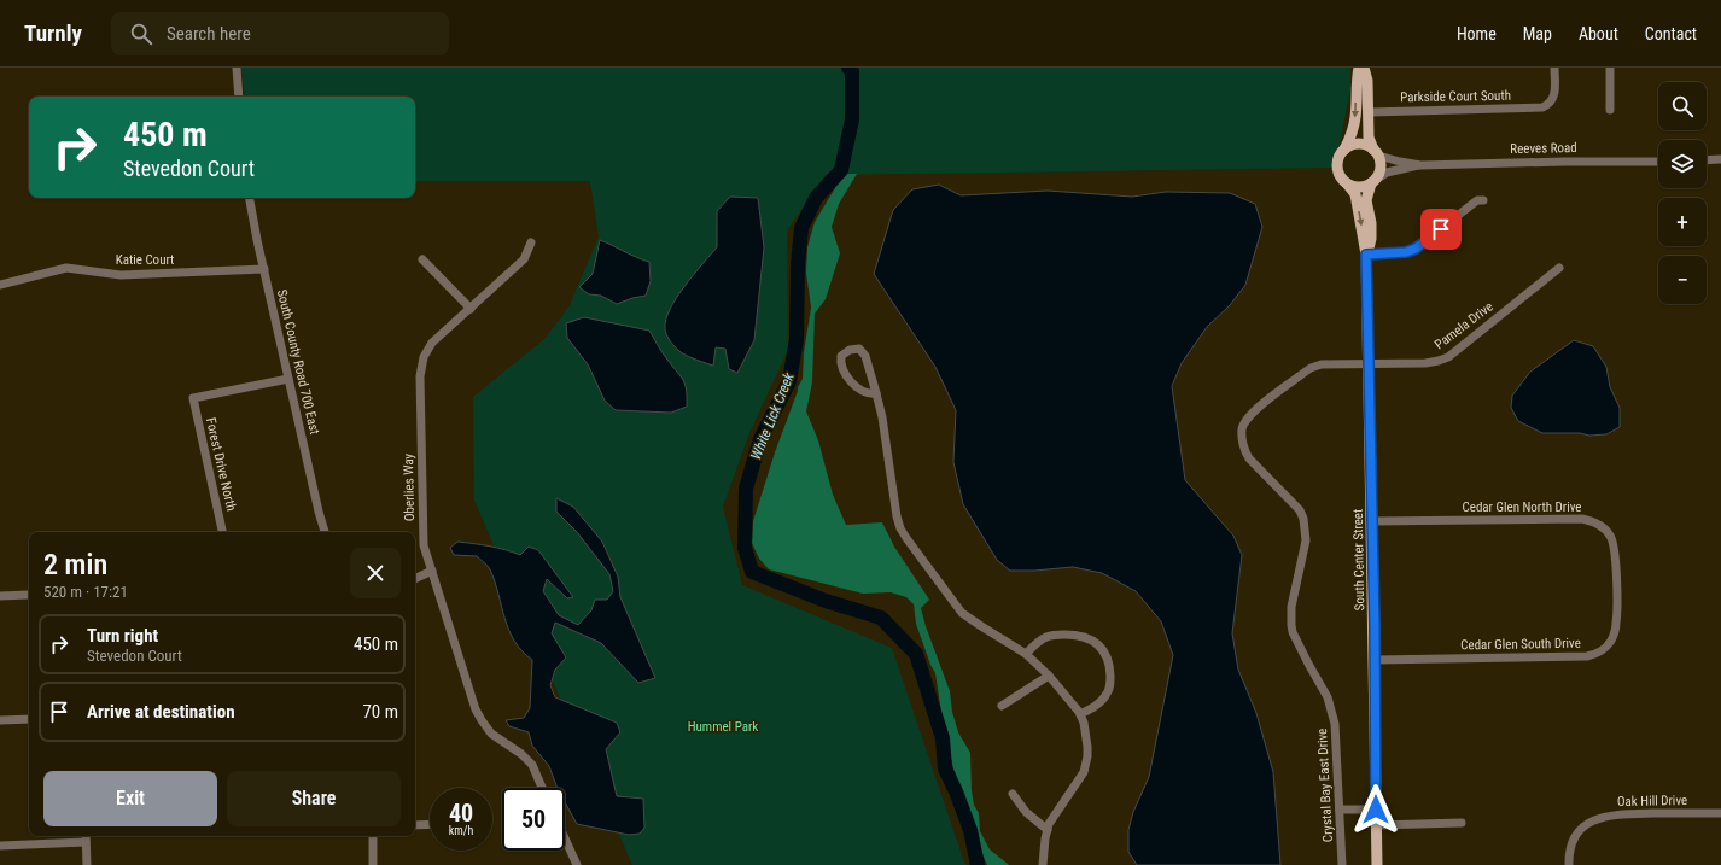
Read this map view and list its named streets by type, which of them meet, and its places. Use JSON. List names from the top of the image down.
{
  "streets": {
    "main road": ["South Center Street"],
    "street": [
      "Parkside Court South",
      "Reeves Road",
      "Katie Court",
      "Pamela Drive",
      "South County Road 700 East",
      "Forest Drive North",
      "Oberlies Way",
      "Cedar Glen North Drive",
      "Cedar Glen South Drive",
      "Crystal Bay East Drive",
      "Oak Hill Drive"
    ]
  },
  "crossings": [
    ["Reeves Road", "South Center Street"],
    ["Katie Court", "South County Road 700 East"],
    ["Pamela Drive", "South Center Street"],
    ["Pamela Drive", "Crystal Bay East Drive"],
    ["South County Road 700 East", "Forest Drive North"],
    ["Cedar Glen North Drive", "South Center Street"],
    ["Cedar Glen North Drive", "Cedar Glen South Drive"],
    ["South Center Street", "Cedar Glen South Drive"],
    ["South Center Street", "Crystal Bay East Drive"]
  ],
  "water": ["White Lick Creek"],
  "parks": ["Hummel Park"],
  "page": {
    "header": "Turnly",
    "search": "Search here",
    "nav": [
      "Home",
      "Map",
      "About",
      "Contact"
    ],
    "map_buttons": ["+", "−"],
    "turn": ["450 m", "Stevedon Court"],
    "heading": ["2 min", "520 m · 17:21"],
    "list": [
      {
        "name": "Turn right",
        "note": "Stevedon Court",
        "value": "450 m"
      },
      {
        "name": "Arrive at destination",
        "value": "70 m"
      }
    ],
    "buttons": ["Exit", "Share"],
    "speed": "40 km/h",
    "limit": "50"
  }
}
